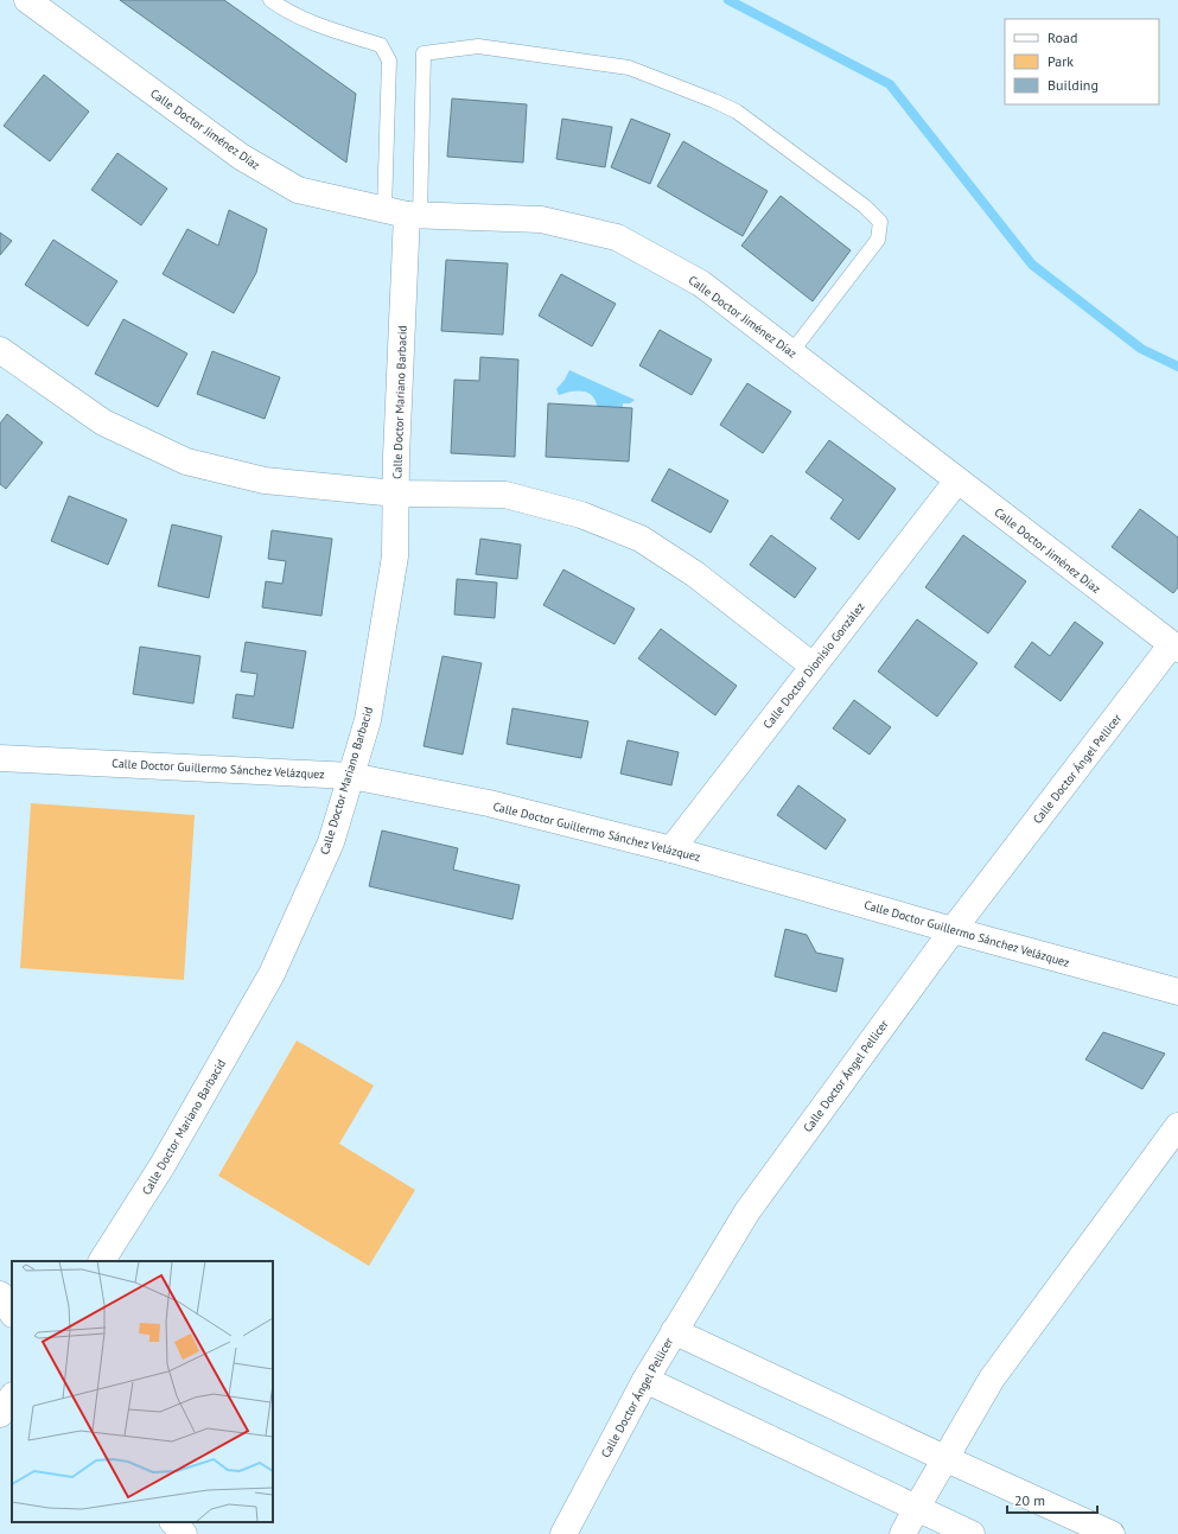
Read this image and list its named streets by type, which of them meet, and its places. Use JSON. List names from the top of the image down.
{
  "streets": {
    "street": [
      "Calle Doctor Jiménez Díaz",
      "Calle Doctor Mariano Barbacid",
      "Calle Doctor Dionisio González",
      "Calle Doctor Guillermo Sánchez Velázquez",
      "Calle Doctor Ángel Pellicer"
    ]
  },
  "crossings": [
    ["Calle Doctor Jiménez Díaz", "Calle Doctor Mariano Barbacid"],
    ["Calle Doctor Jiménez Díaz", "Calle Doctor Dionisio González"],
    ["Calle Doctor Jiménez Díaz", "Calle Doctor Ángel Pellicer"],
    ["Calle Doctor Mariano Barbacid", "Calle Doctor Guillermo Sánchez Velázquez"],
    ["Calle Doctor Dionisio González", "Calle Doctor Guillermo Sánchez Velázquez"],
    ["Calle Doctor Guillermo Sánchez Velázquez", "Calle Doctor Ángel Pellicer"]
  ],
  "legend": ["Road", "Park", "Building"],
  "scale_bar": "20 m"
}
